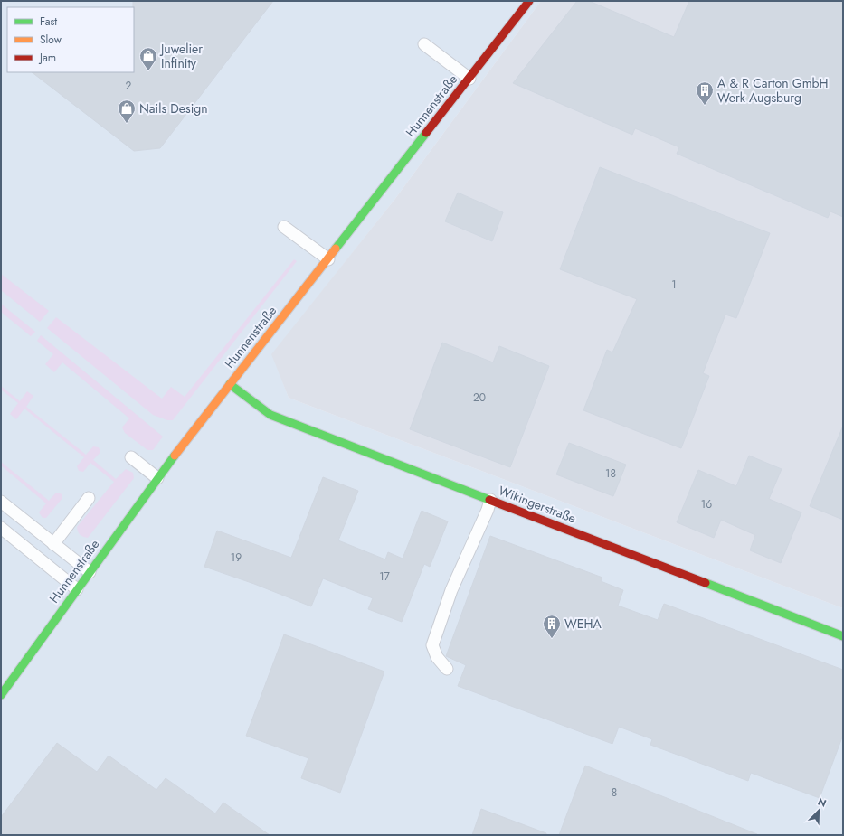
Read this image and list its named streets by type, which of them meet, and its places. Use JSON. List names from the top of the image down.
{
  "streets": {
    "street": ["Hunnenstraße", "Wikingerstraße"]
  },
  "crossings": [
    ["Hunnenstraße", "Wikingerstraße"]
  ],
  "places": {
    "shop": ["Juwelier Infinity", "Nails Design"],
    "building": ["A & R Carton GmbH Werk Augsburg", "WEHA"]
  },
  "house_numbers": [
    "2",
    "1",
    "20",
    "18",
    "16",
    "19",
    "17",
    "8"
  ],
  "legend": ["Fast", "Slow", "Jam"],
  "north": "top right"
}
